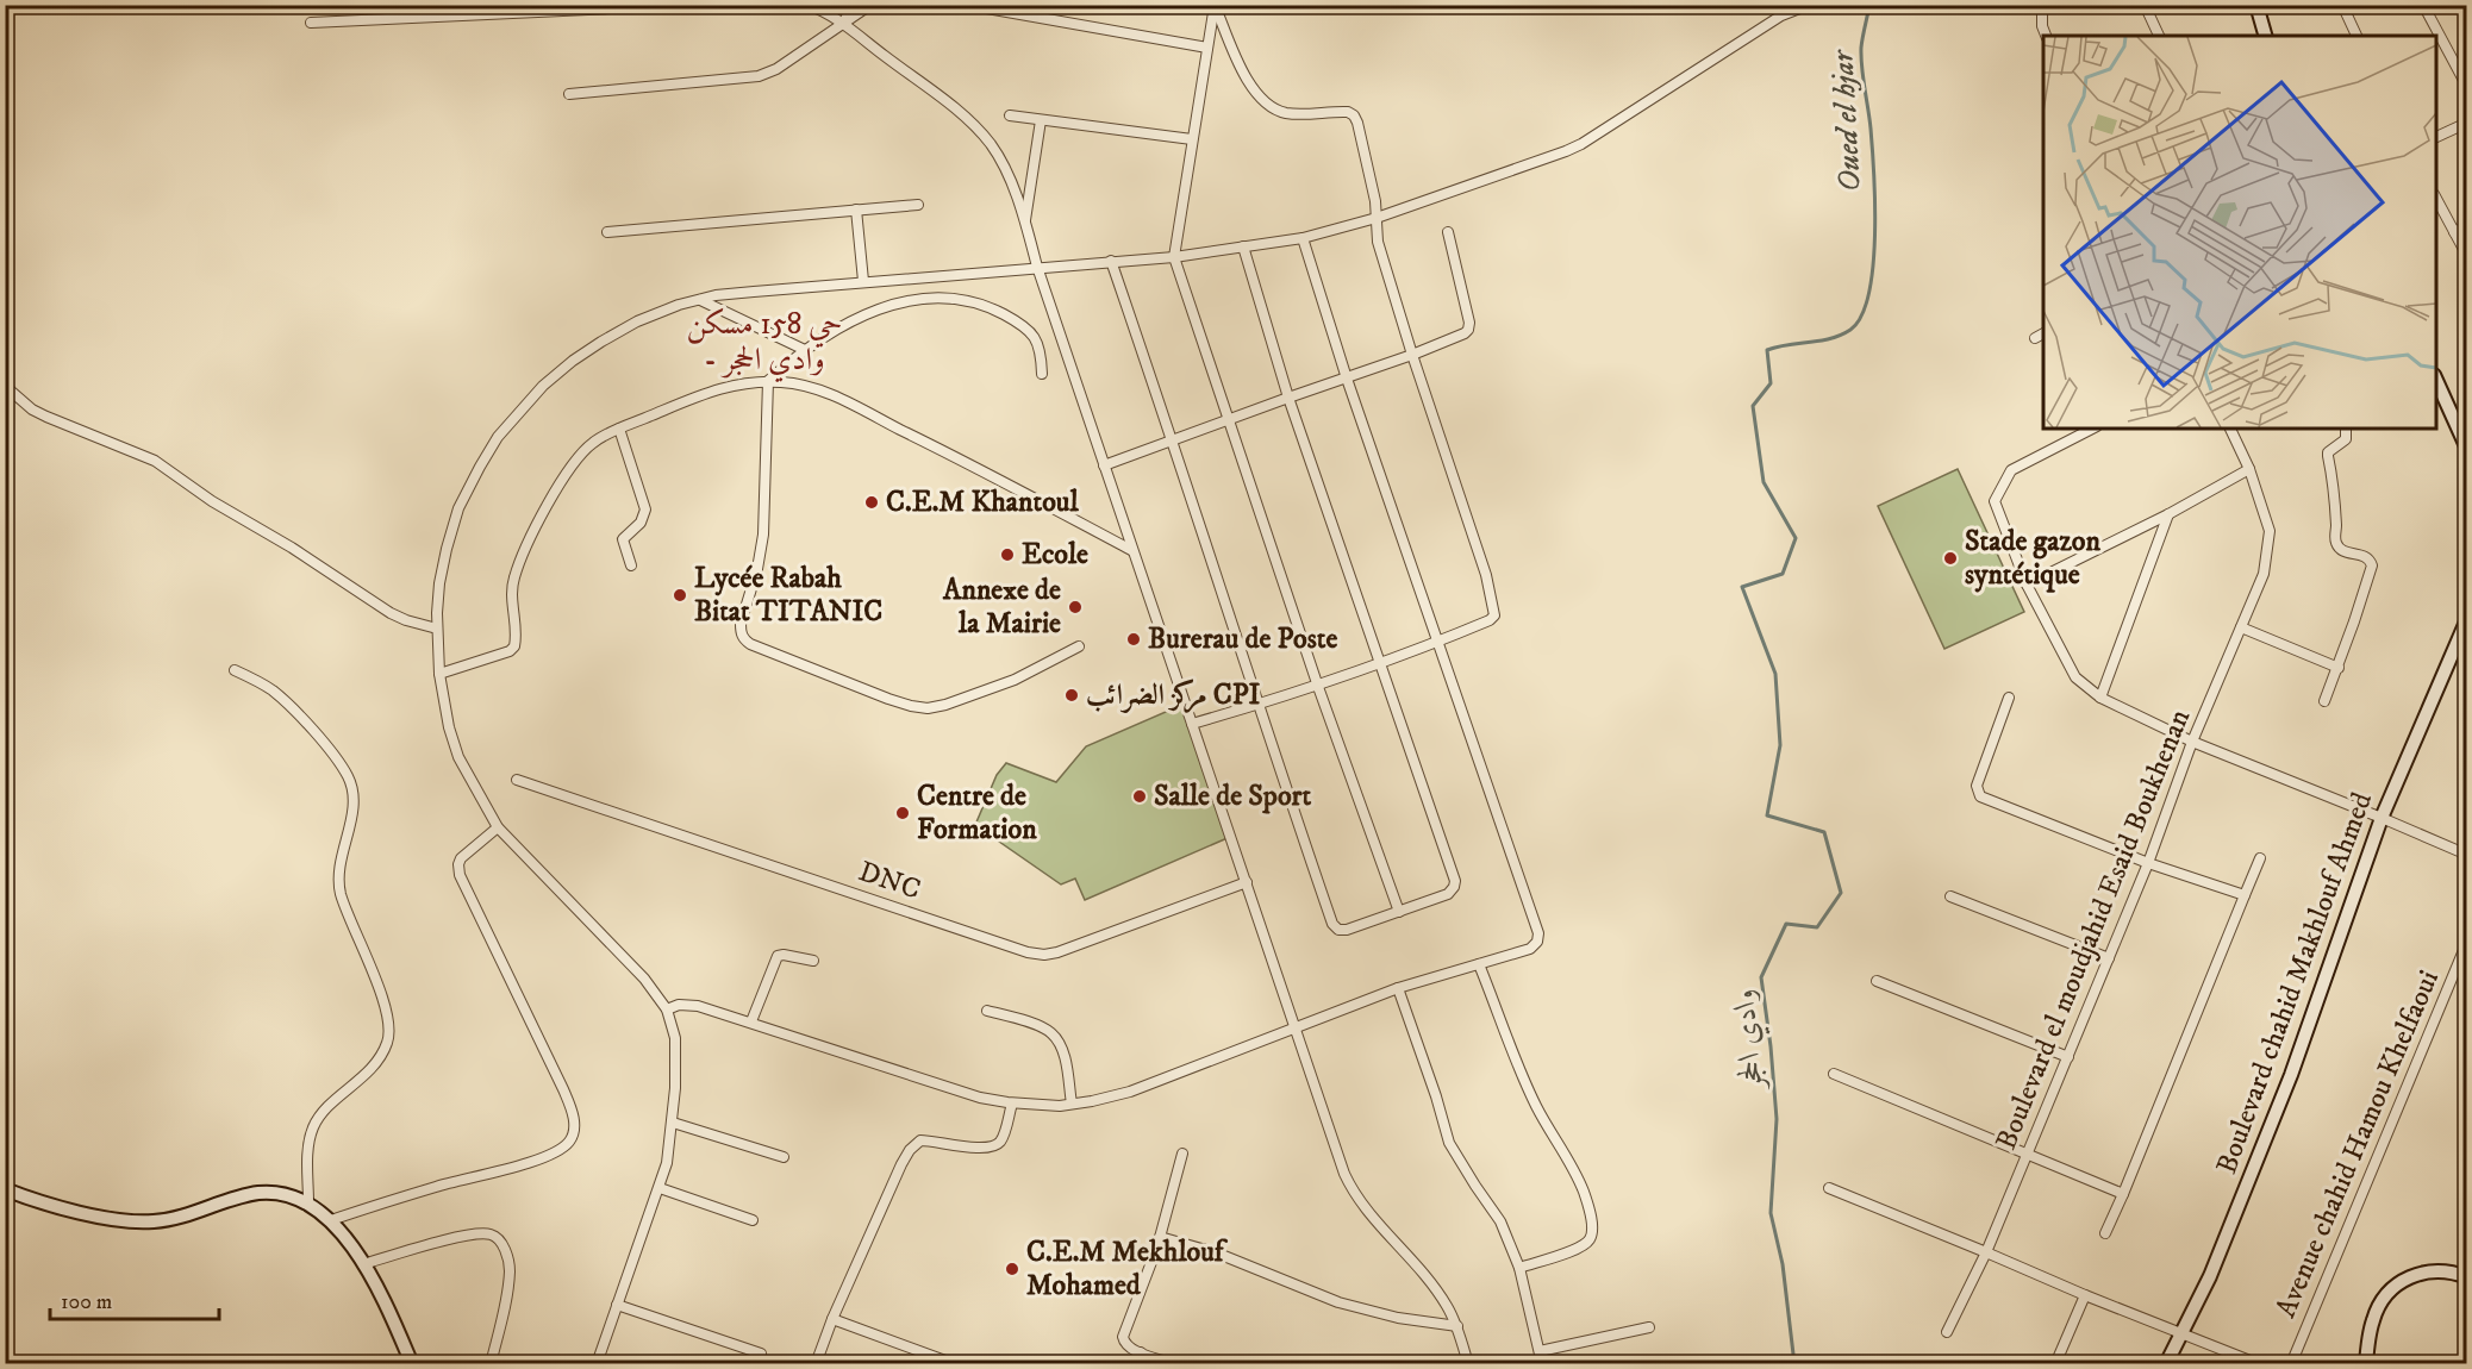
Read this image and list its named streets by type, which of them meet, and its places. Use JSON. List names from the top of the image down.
{
  "streets": {
    "main road": ["Boulevard chahid Makhlouf Ahmed"],
    "street": ["DNC", "Boulevard el moudjahid Esaid Boukhenan", "Avenue chahid Hamou Khelfaoui"]
  },
  "districts": ["حي 158 مسكن - وادي الحجر"],
  "water": ["Oued el hjar", "وادي الحجر"],
  "places": [
    "C.E.M Khantoul",
    "Ecole",
    "Stade gazon syntétique",
    "Lycée Rabah Bitat TITANIC",
    "Annexe de la Mairie",
    "Burerau de Poste",
    "مركز الضرائب CPI",
    "Salle de Sport",
    "Centre de Formation",
    "C.E.M Mekhlouf Mohamed"
  ],
  "scale_bar": "100 m"
}
